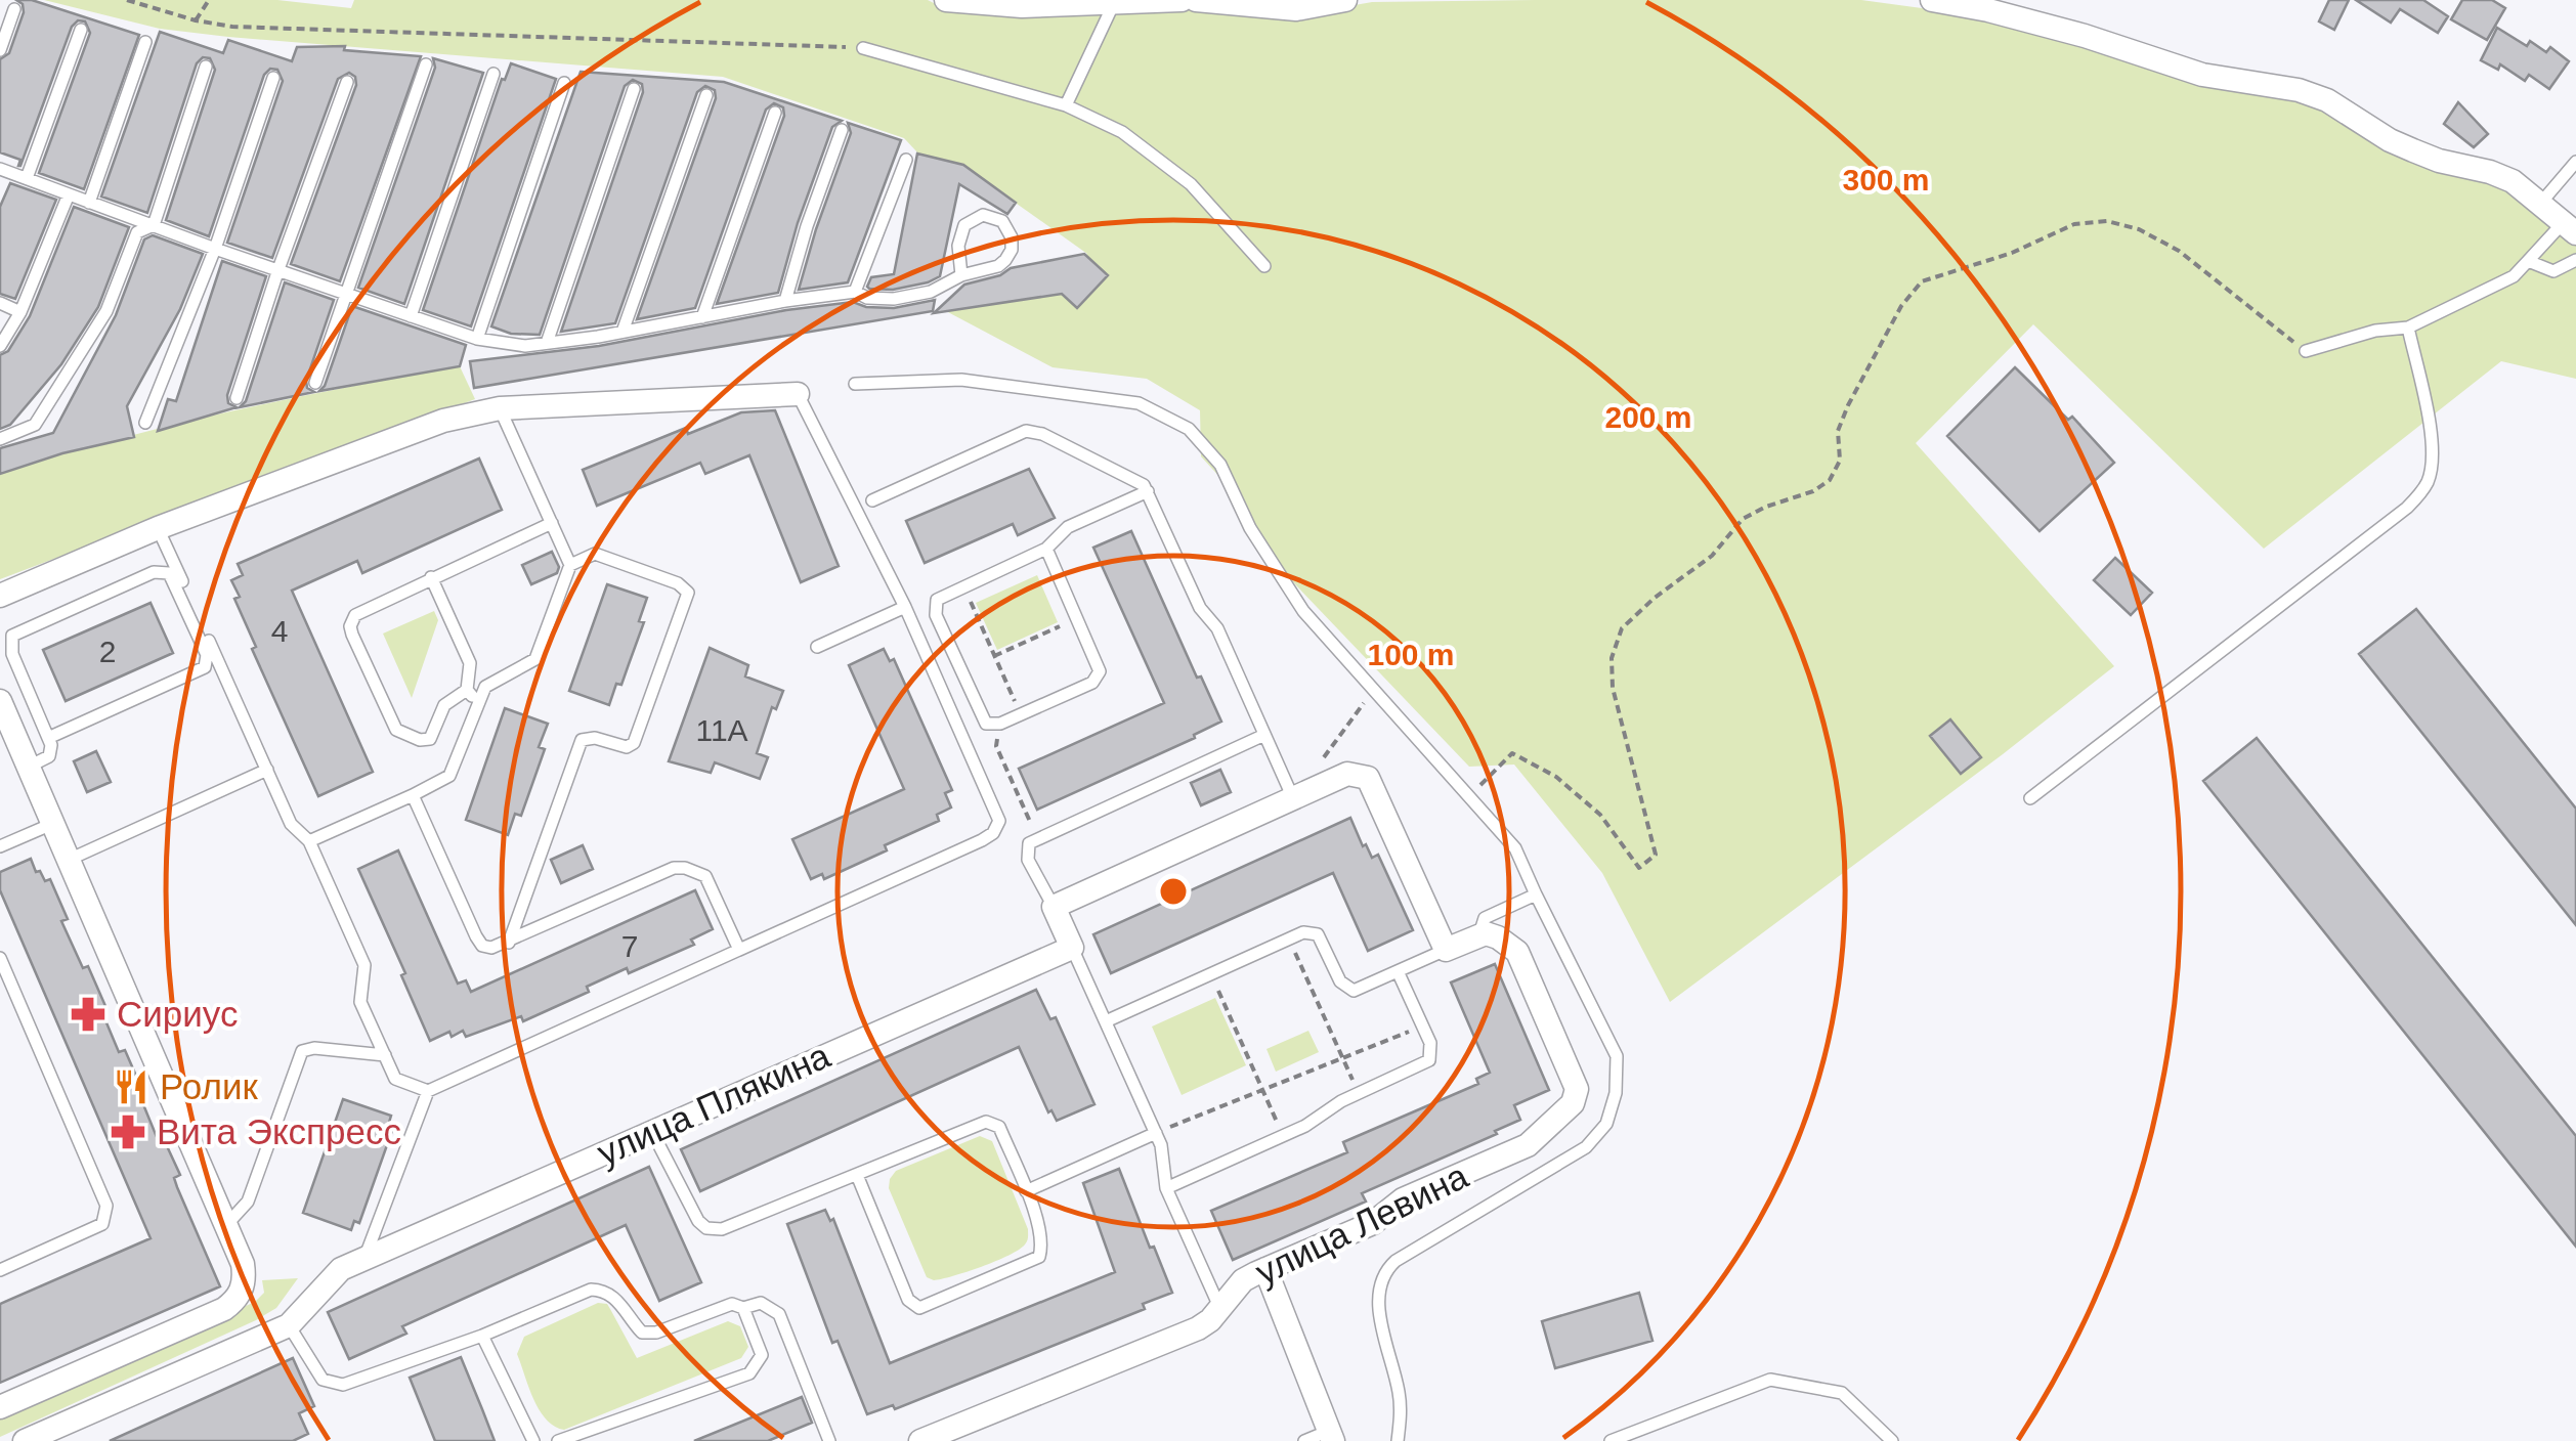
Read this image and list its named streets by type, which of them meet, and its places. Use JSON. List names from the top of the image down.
{
  "streets": {
    "street": ["улица Плякина", "улица Левина"]
  },
  "places": {
    "pharmacy": ["Сириус", "Вита Экспресс"],
    "restaurant": ["Ролик"]
  },
  "house_numbers": [
    "4",
    "2",
    "11А",
    "7"
  ],
  "rings": ["300 m", "200 m", "100 m"]
}
